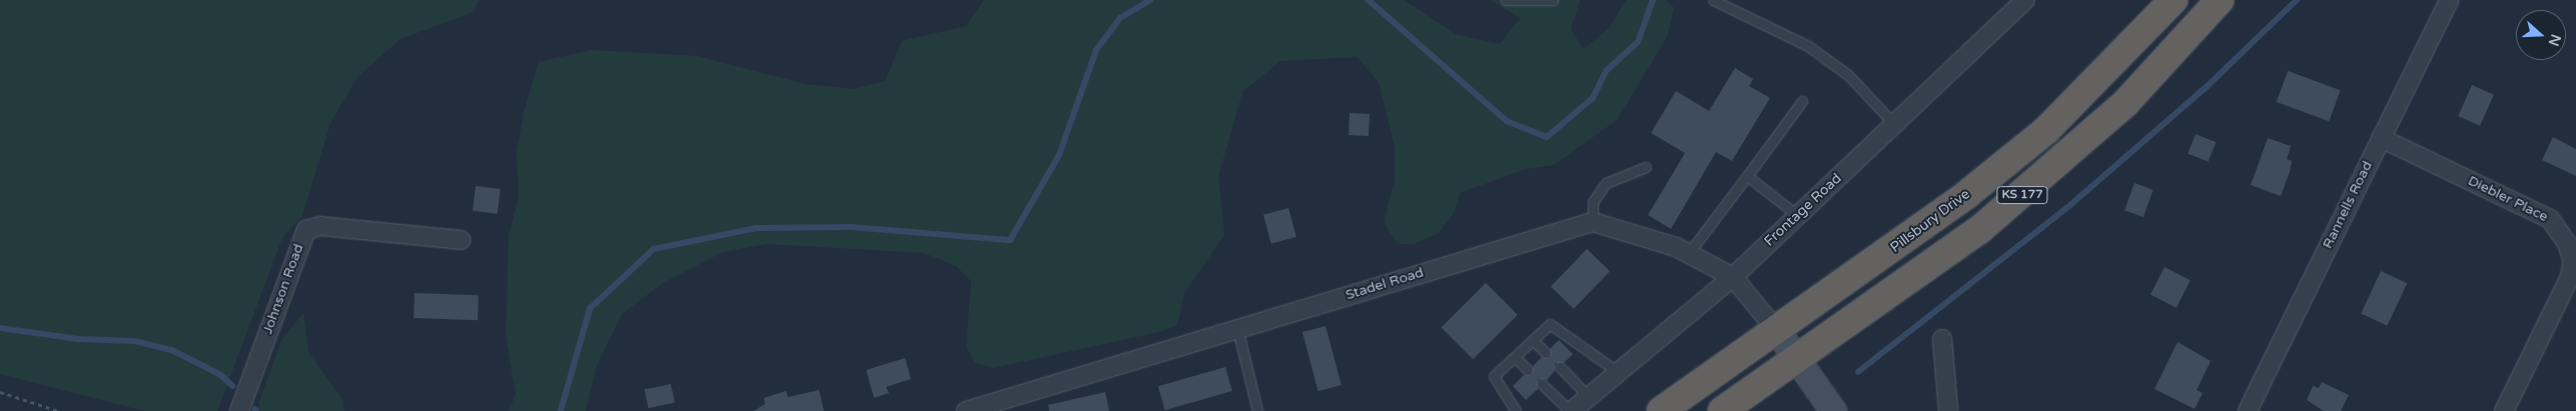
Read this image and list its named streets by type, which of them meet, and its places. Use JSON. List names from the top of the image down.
{
  "streets": {
    "highway": ["KS 177", "Pillsbury Drive"],
    "street": [
      "Diebler Place",
      "Rannells Road",
      "Frontage Road",
      "Stadel Road",
      "Johnson Road"
    ]
  },
  "crossings": [
    ["Diebler Place", "Rannells Road"]
  ],
  "north": "right"
}
